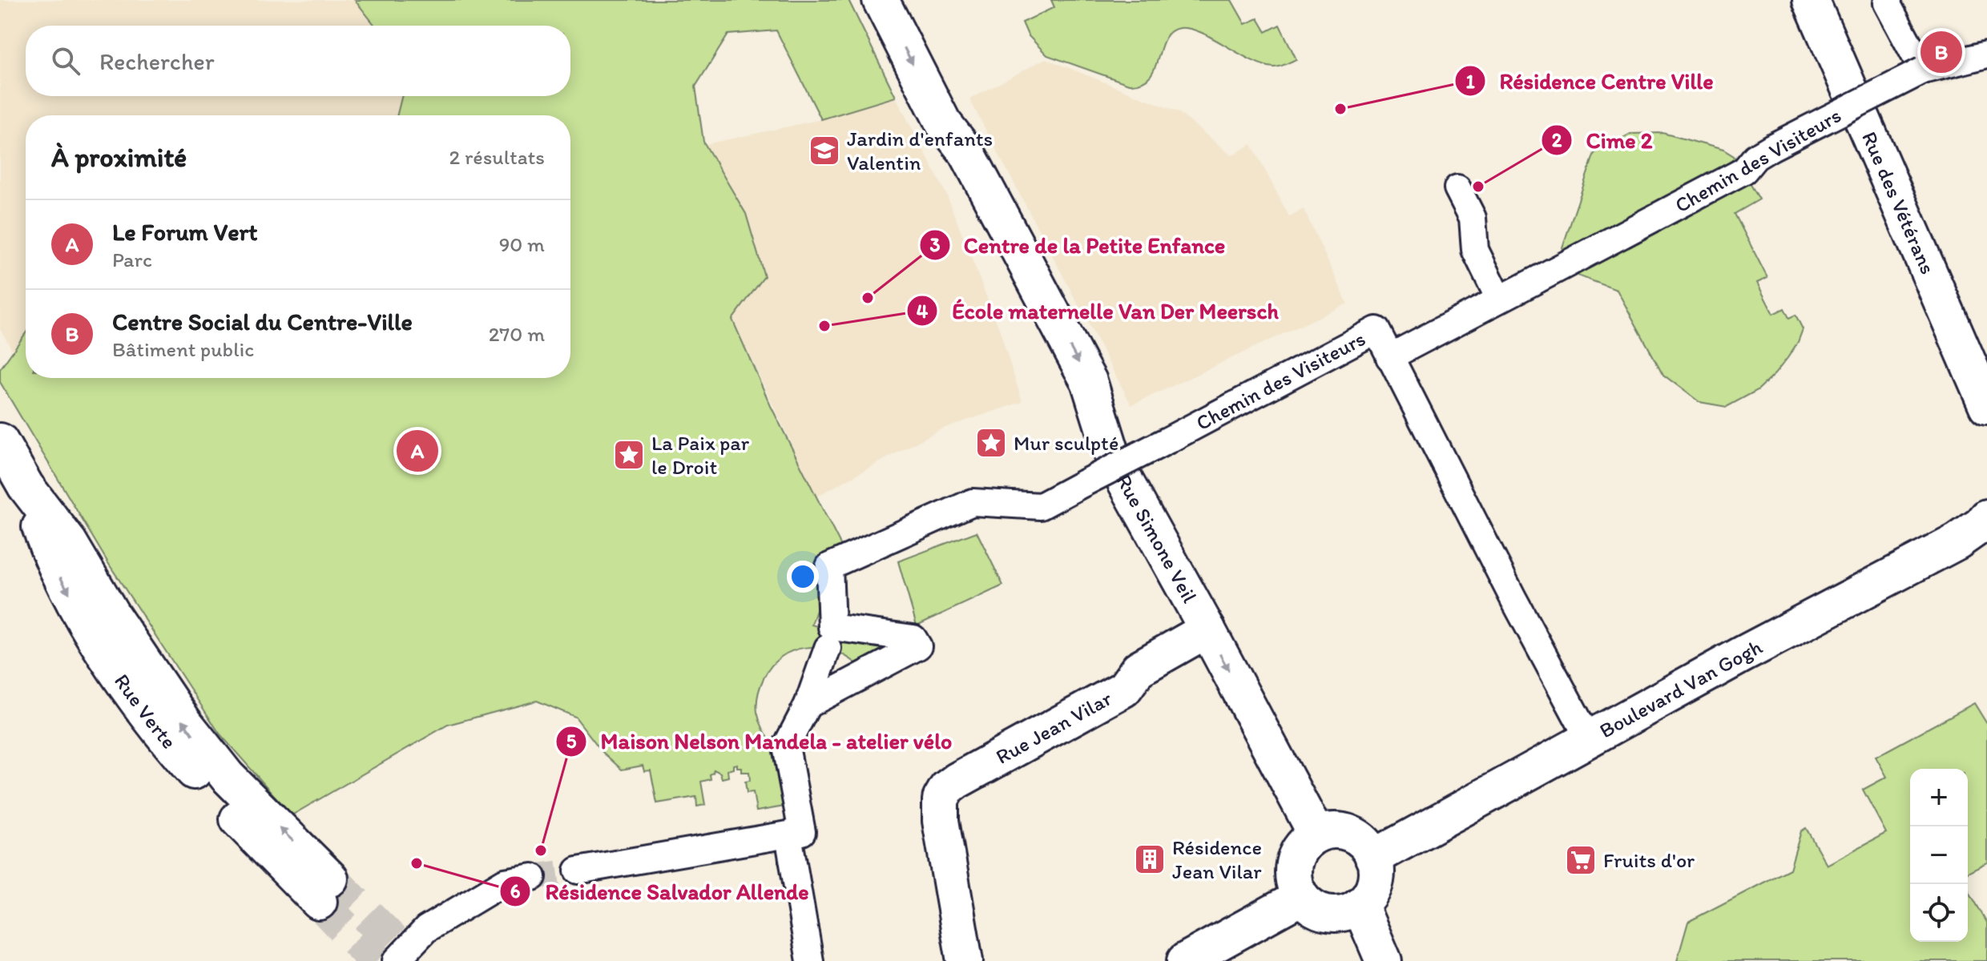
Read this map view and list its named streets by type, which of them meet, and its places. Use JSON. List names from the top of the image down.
{
  "streets": {
    "street": [
      "Chemin des Visiteurs",
      "Rue des Vétérans",
      "Rue Simone Veil",
      "Boulevard Van Gogh",
      "Rue Verte",
      "Rue Jean Vilar"
    ]
  },
  "crossings": [
    ["Rue Simone Veil", "Boulevard Van Gogh"],
    ["Rue Simone Veil", "Rue Jean Vilar"]
  ],
  "places": {
    "other": [
      "Résidence Centre Ville",
      "Cime 2",
      "Centre de la Petite Enfance",
      "École maternelle Van Der Meersch",
      "Maison Nelson Mandela - atelier vélo",
      "Résidence Salvador Allende"
    ],
    "school or university": ["Jardin d'enfants Valentin"],
    "place": ["Mur sculpté", "La Paix par le Droit"],
    "building": ["Résidence Jean Vilar"],
    "supermarket": ["Fruits d'or"]
  },
  "page": {
    "search": "Rechercher",
    "pins": ["B", "A"],
    "heading": ["À proximité", "2 résultats"],
    "list": [
      {
        "mark": "A",
        "name": "Le Forum Vert",
        "note": "Parc",
        "value": "90 m"
      },
      {
        "mark": "B",
        "name": "Centre Social du Centre-Ville",
        "note": "Bâtiment public",
        "value": "270 m"
      }
    ],
    "map_buttons": ["+", "−"]
  }
}
